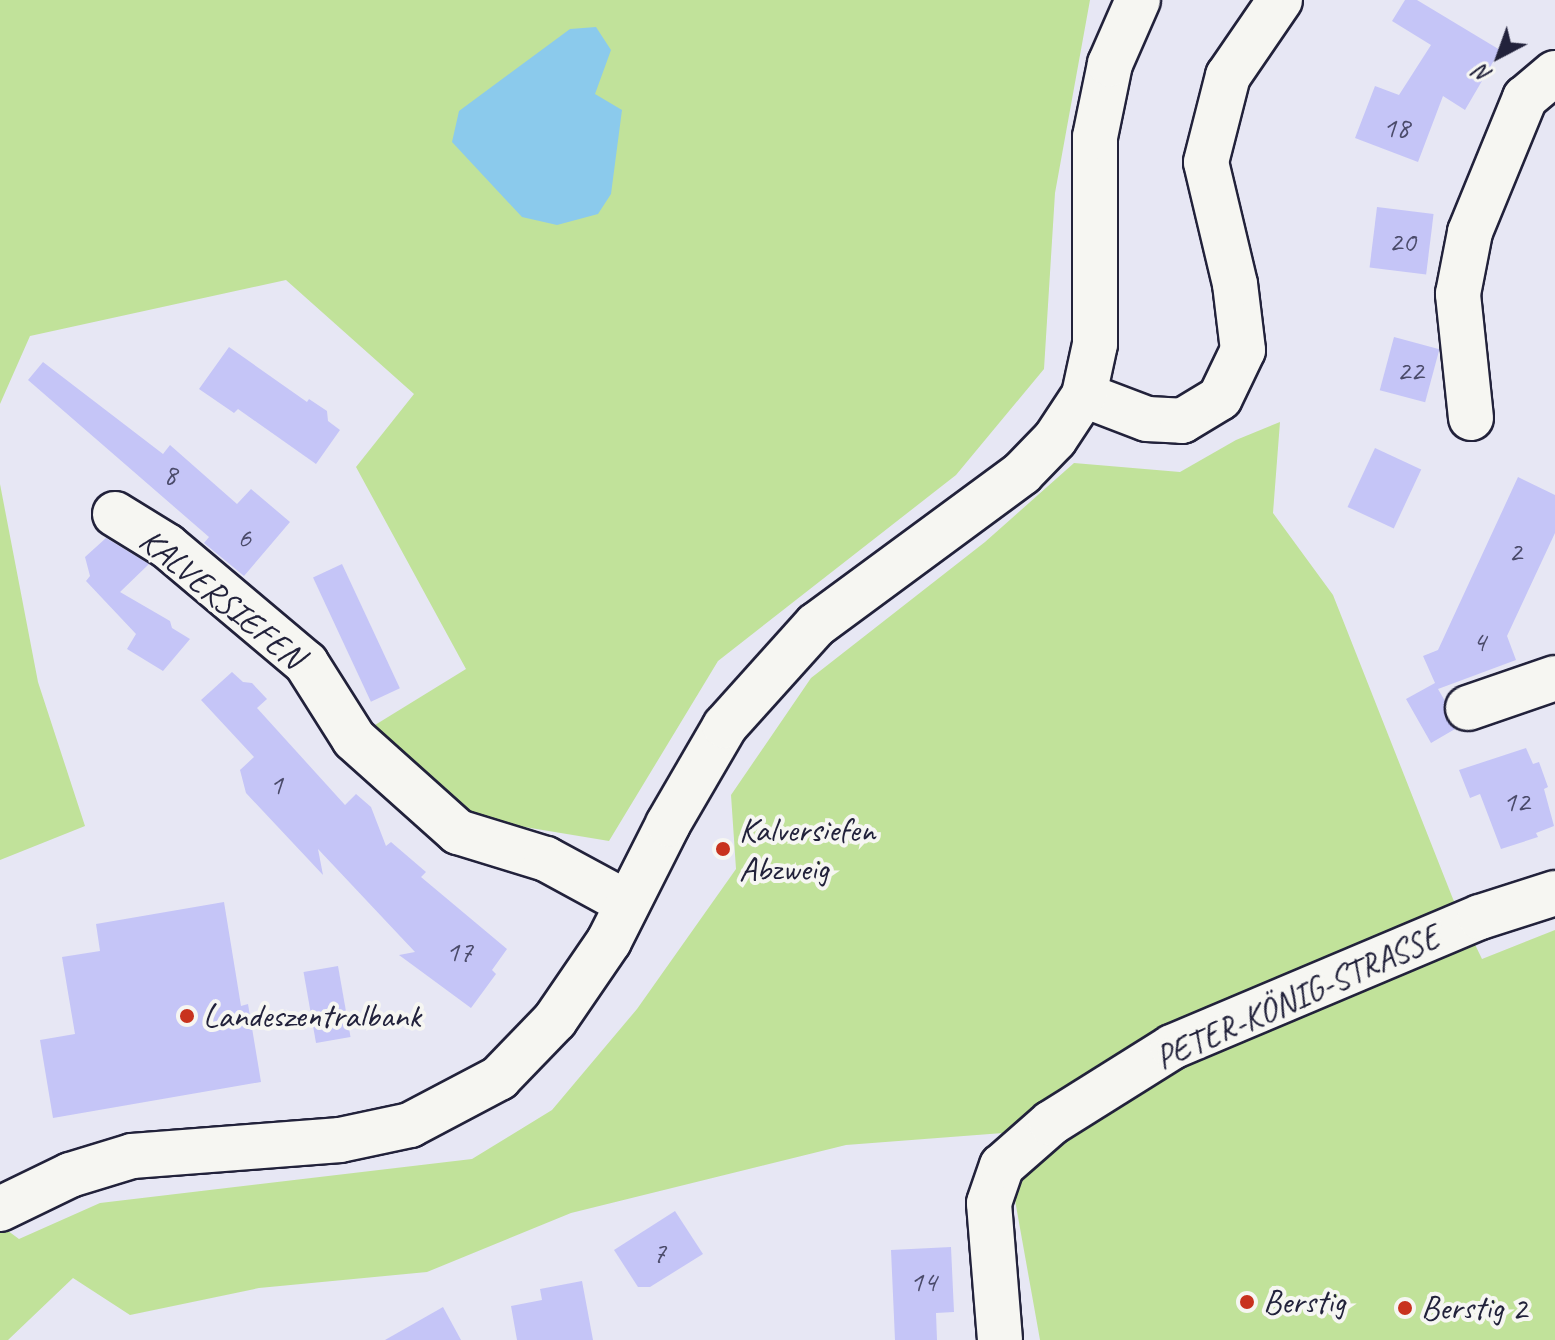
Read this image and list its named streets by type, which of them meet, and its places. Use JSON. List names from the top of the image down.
{
  "streets": {
    "street": ["KALVERSIEFEN", "PETER-KÖNIG-STRASSE"]
  },
  "places": [
    "Kalversiefen Abzweig",
    "Landeszentralbank",
    "Berstig",
    "Berstig 2"
  ],
  "house_numbers": [
    "18",
    "20",
    "22",
    "8",
    "6",
    "2",
    "4",
    "1",
    "12",
    "17",
    "7",
    "14"
  ],
  "north": "bottom left"
}
